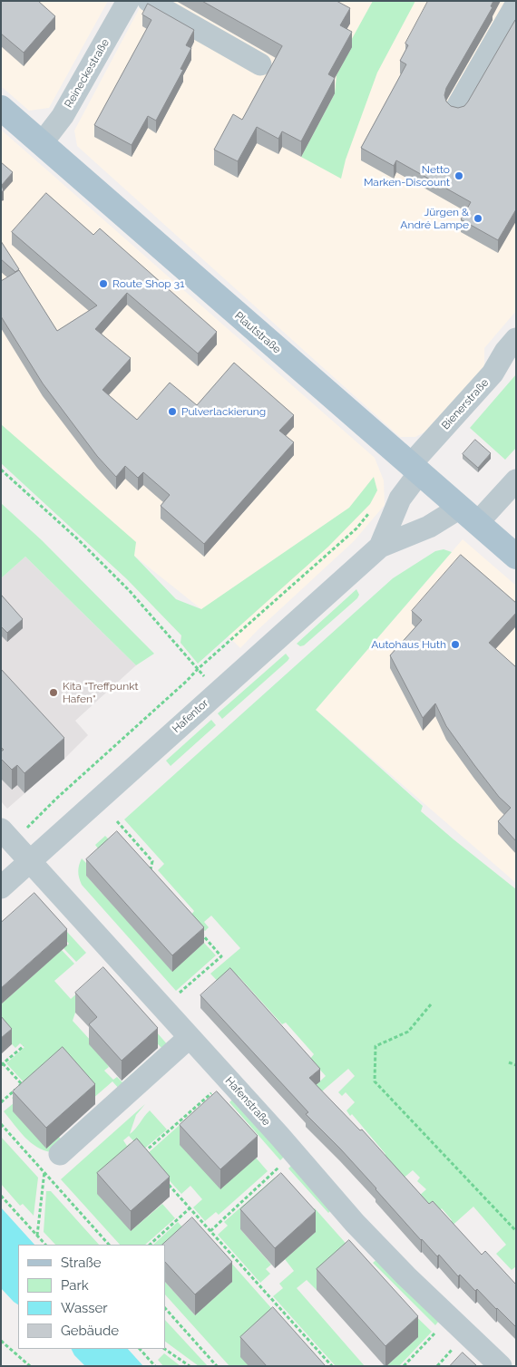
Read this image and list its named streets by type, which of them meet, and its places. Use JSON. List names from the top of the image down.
{
  "streets": {
    "main road": ["Plautstraße"],
    "street": [
      "Reineckestraße",
      "Bienerstraße",
      "Hafentor",
      "Hafenstraße"
    ]
  },
  "crossings": [
    ["Reineckestraße", "Plautstraße"],
    ["Plautstraße", "Bienerstraße"],
    ["Plautstraße", "Hafentor"],
    ["Bienerstraße", "Hafentor"],
    ["Hafentor", "Hafenstraße"]
  ],
  "places": [
    "Netto Marken-Discount",
    "Jürgen & André Lampe",
    "Route Shop 31",
    "Pulverlackierung",
    "Autohaus Huth",
    "Kita \"Treffpunkt Hafen\""
  ],
  "legend": [
    "Straße",
    "Park",
    "Wasser",
    "Gebäude"
  ]
}
